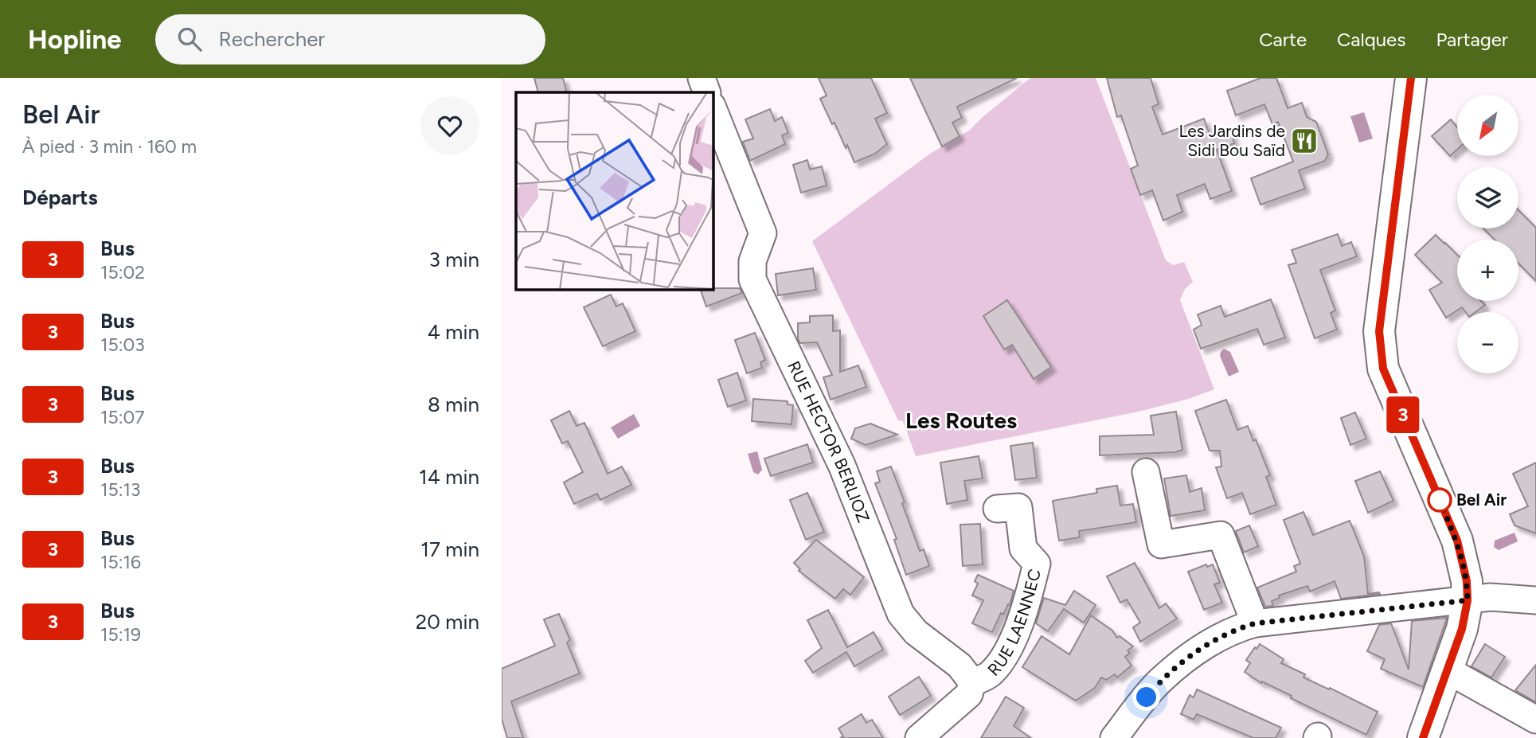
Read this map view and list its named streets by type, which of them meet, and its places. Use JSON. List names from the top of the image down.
{
  "streets": {
    "street": ["RUE HECTOR BERLIOZ", "RUE LAENNEC"]
  },
  "crossings": [
    ["RUE HECTOR BERLIOZ", "RUE LAENNEC"]
  ],
  "districts": ["Les Routes"],
  "places": {
    "restaurant": ["Les Jardins de Sidi Bou Saïd"],
    "other": ["Bel Air"]
  },
  "lines": ["bus line 3"],
  "north": "bottom left",
  "page": {
    "header": "Hopline",
    "search": "Rechercher",
    "nav": ["Carte", "Calques", "Partager"],
    "heading": [
      ["Bel Air", "À pied · 3 min · 160 m"],
      "Départs"
    ],
    "on_map": "3",
    "map_buttons": ["+", "−"],
    "list": [
      {
        "mark": "3",
        "name": "Bus",
        "note": "15:02",
        "value": "3 min"
      },
      {
        "mark": "3",
        "name": "Bus",
        "note": "15:03",
        "value": "4 min"
      },
      {
        "mark": "3",
        "name": "Bus",
        "note": "15:07",
        "value": "8 min"
      },
      {
        "mark": "3",
        "name": "Bus",
        "note": "15:13",
        "value": "14 min"
      },
      {
        "mark": "3",
        "name": "Bus",
        "note": "15:16",
        "value": "17 min"
      },
      {
        "mark": "3",
        "name": "Bus",
        "note": "15:19",
        "value": "20 min"
      }
    ]
  }
}
